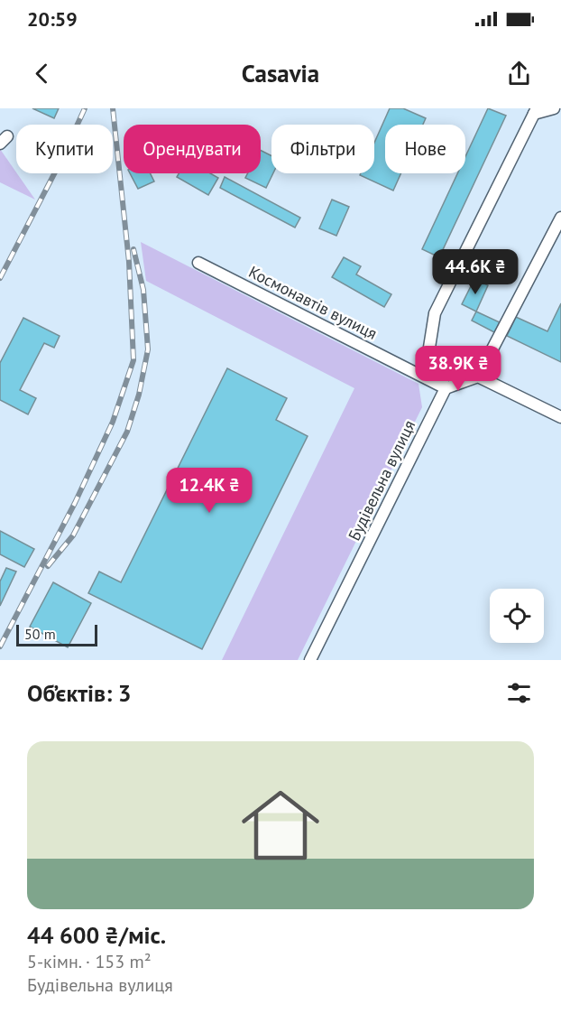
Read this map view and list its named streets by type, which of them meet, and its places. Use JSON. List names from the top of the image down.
{
  "streets": {
    "street": ["Космонавтів вулиця", "Будівельна вулиця"]
  },
  "crossings": [
    ["Космонавтів вулиця", "Будівельна вулиця"]
  ],
  "scale_bar": "50 m",
  "page": {
    "status": "20:59",
    "header": "Casavia",
    "chip": [
      "Купити",
      "Орендувати",
      "Фільтри",
      "Нове"
    ],
    "price": ["44.6K ₴", "38.9K ₴", "12.4K ₴"],
    "scale": "50 m",
    "heading": "Об’єктів: 3",
    "list": [
      {
        "name": "44 600 ₴/міс.",
        "note": "5-кімн. · 153 m² · Будівельна вулиця"
      }
    ]
  }
}
